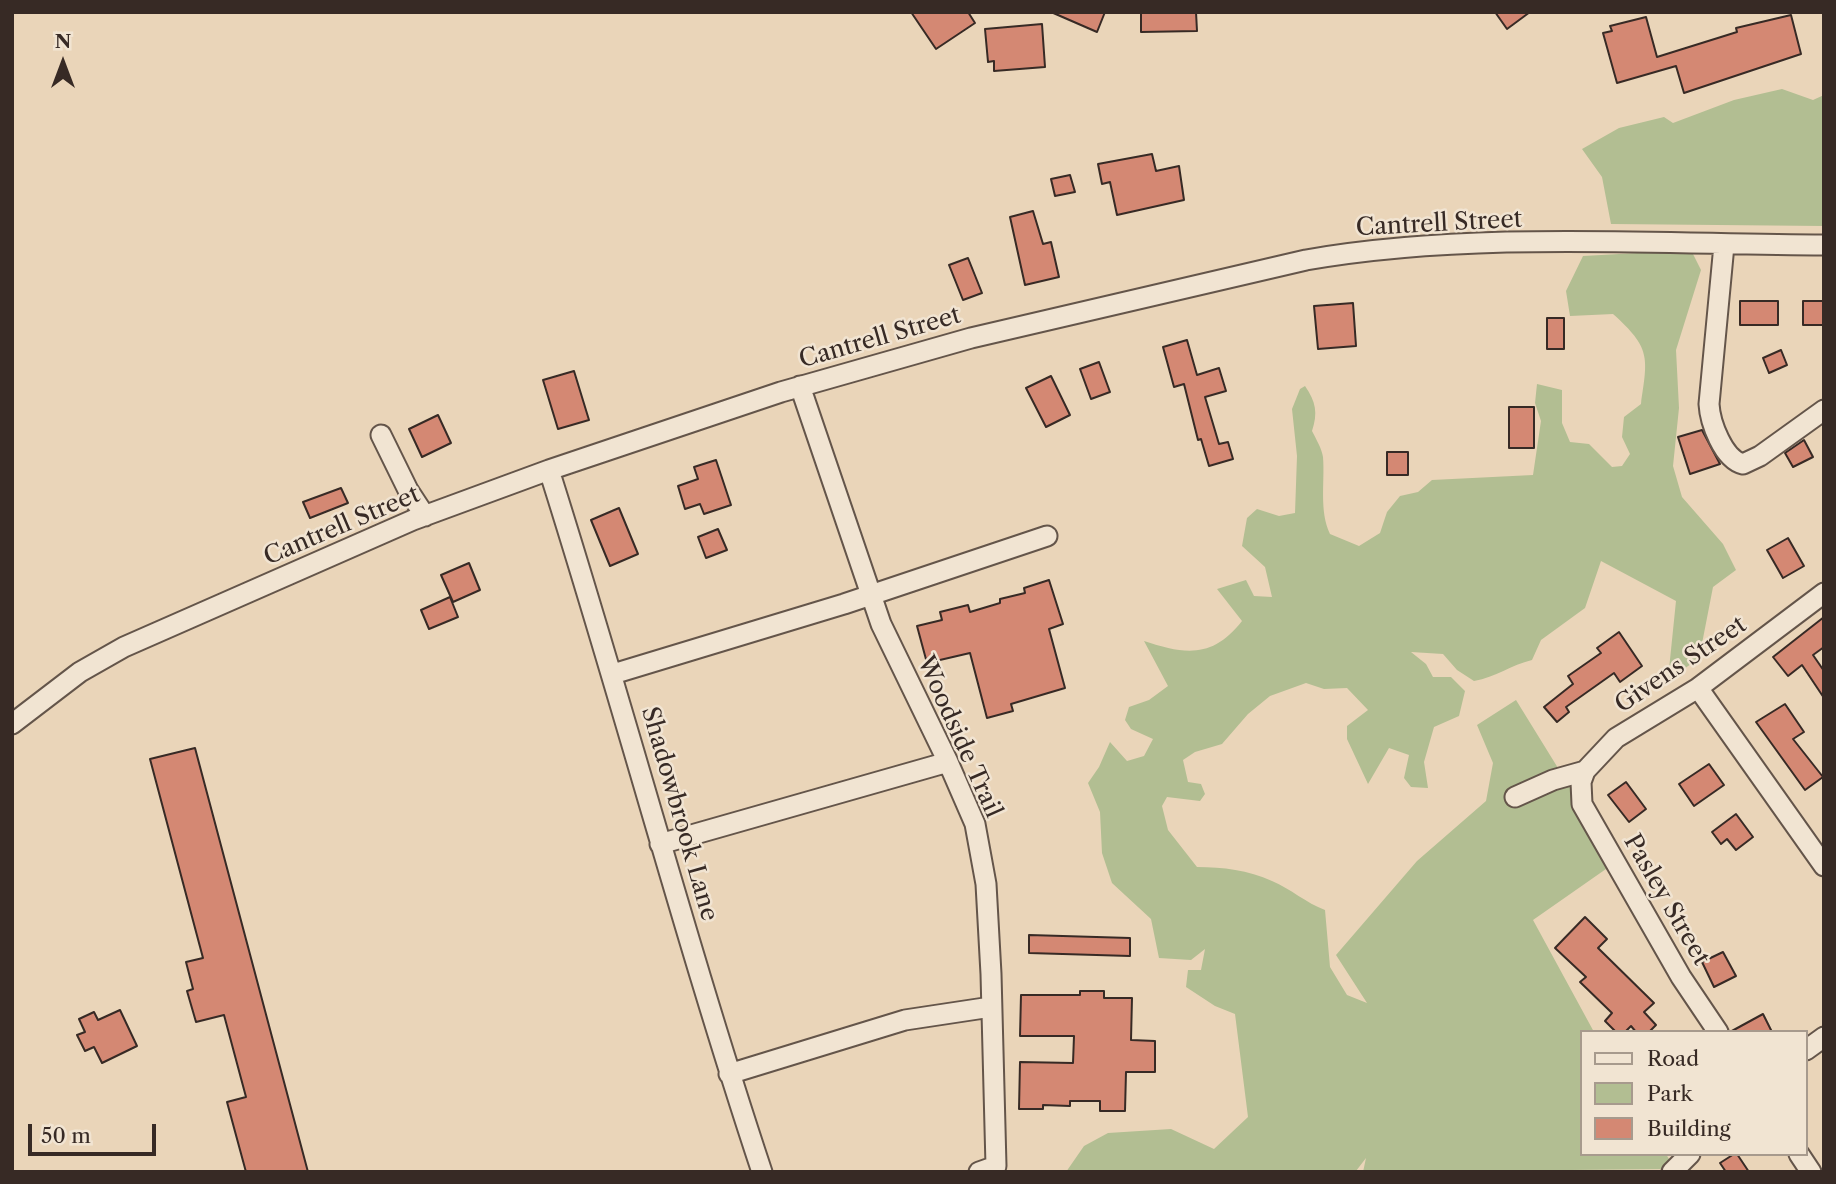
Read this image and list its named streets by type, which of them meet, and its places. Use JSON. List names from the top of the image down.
{
  "streets": {
    "street": [
      "Cantrell Street",
      "Givens Street",
      "Woodside Trail",
      "Shadowbrook Lane",
      "Pasley Street"
    ]
  },
  "crossings": [
    ["Cantrell Street", "Woodside Trail"],
    ["Cantrell Street", "Shadowbrook Lane"],
    ["Givens Street", "Pasley Street"]
  ],
  "legend": ["Road", "Park", "Building"],
  "scale_bar": "50 m",
  "north": "top"
}
